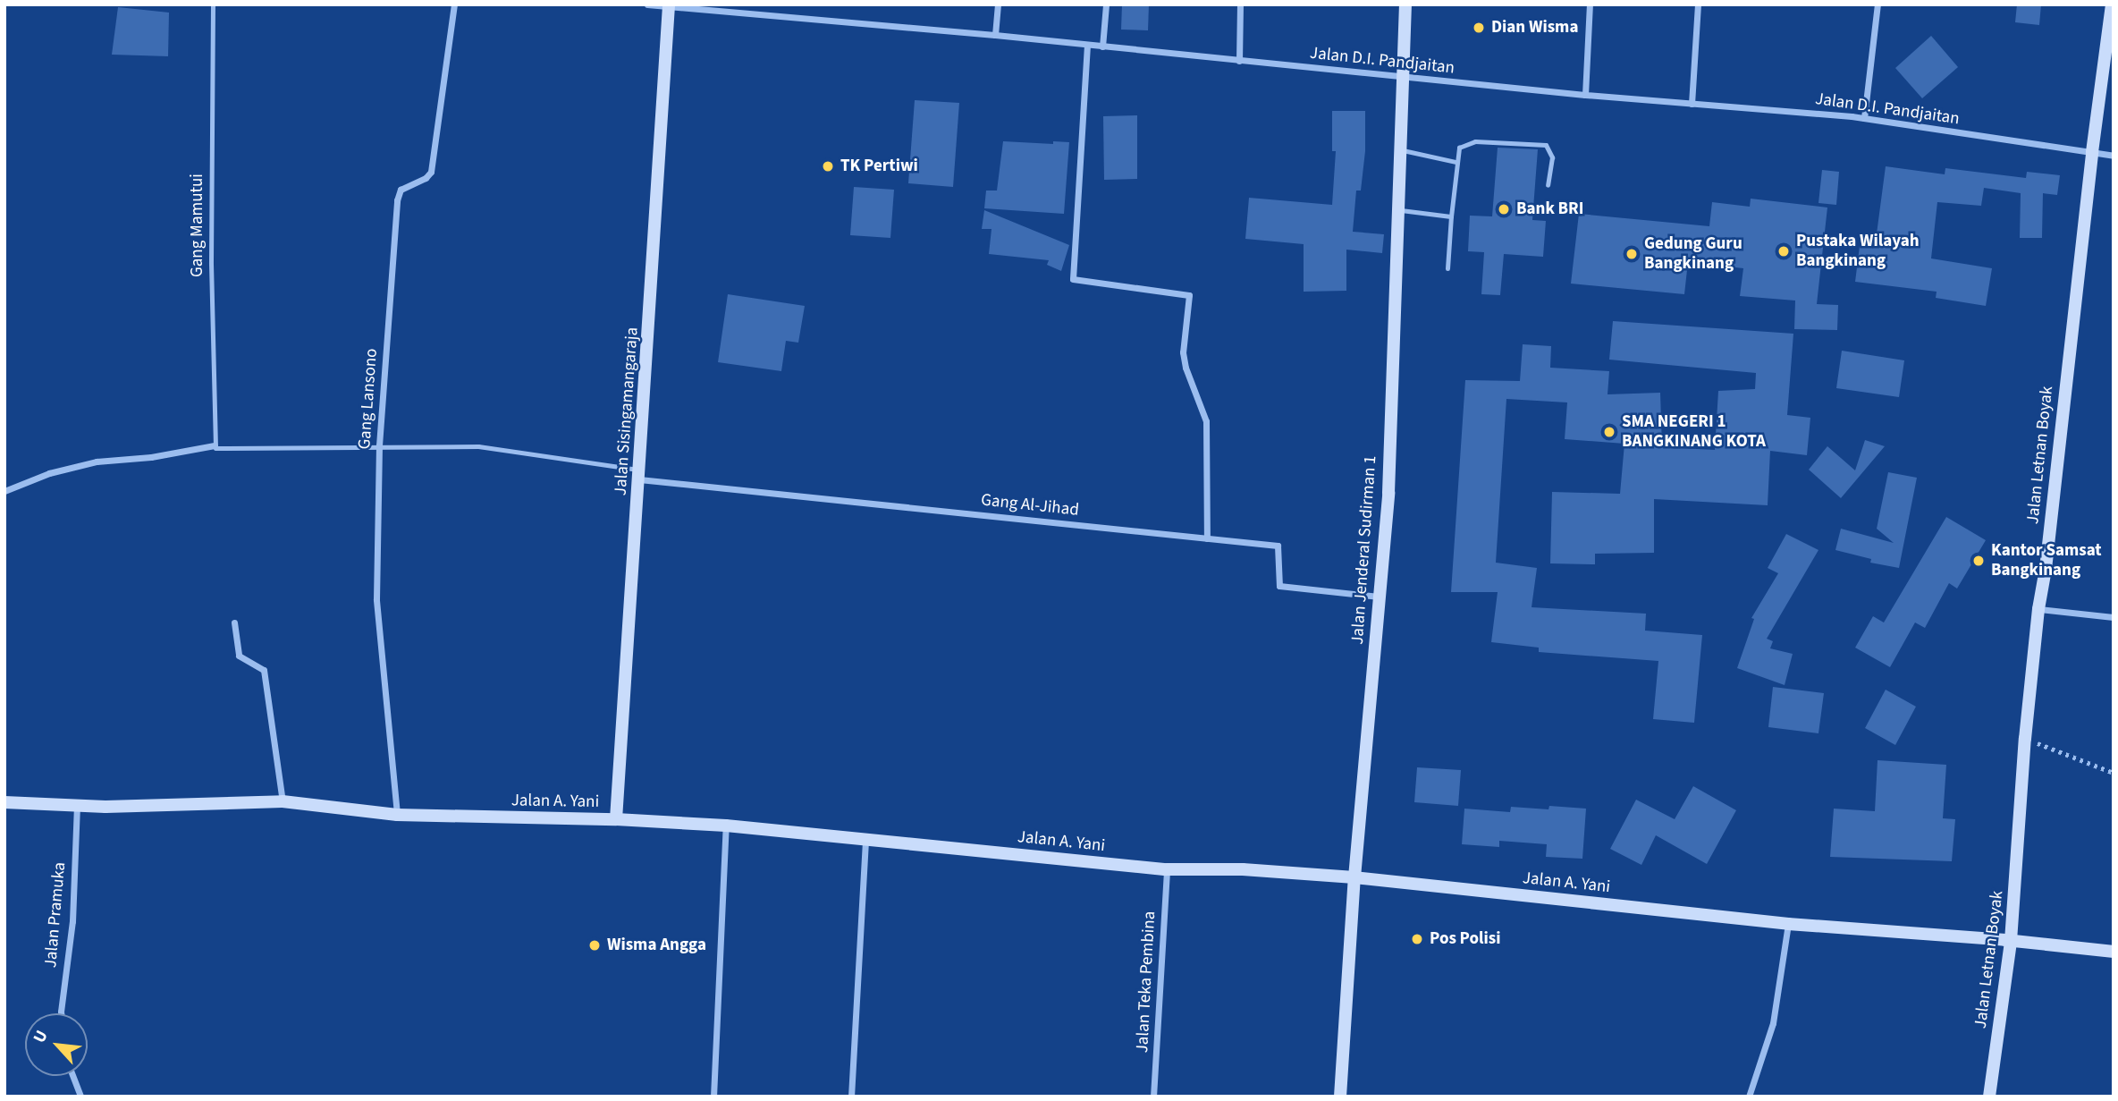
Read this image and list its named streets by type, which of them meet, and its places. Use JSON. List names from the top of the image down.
{
  "streets": {
    "street": [
      "Jalan D.I. Pandjaitan",
      "Gang Lansono",
      "Jalan Sisingamangaraja",
      "Jalan Letnan Boyak",
      "Gang Al-Jihad",
      "Jalan Jenderal Sudirman 1",
      "Jalan A. Yani",
      "Jalan Pramuka",
      "Jalan Teka Pembina"
    ],
    "lane": ["Gang Mamutui"]
  },
  "crossings": [
    ["Jalan D.I. Pandjaitan", "Jalan Sisingamangaraja"],
    ["Jalan D.I. Pandjaitan", "Jalan Letnan Boyak"],
    ["Jalan D.I. Pandjaitan", "Jalan Jenderal Sudirman 1"],
    ["Gang Lansono", "Jalan A. Yani"],
    ["Jalan Sisingamangaraja", "Gang Al-Jihad"],
    ["Jalan Sisingamangaraja", "Jalan A. Yani"],
    ["Jalan Letnan Boyak", "Jalan A. Yani"],
    ["Gang Al-Jihad", "Jalan Jenderal Sudirman 1"],
    ["Jalan Jenderal Sudirman 1", "Jalan A. Yani"],
    ["Jalan A. Yani", "Jalan Pramuka"],
    ["Jalan A. Yani", "Jalan Teka Pembina"]
  ],
  "places": [
    "Dian Wisma",
    "TK Pertiwi",
    "Bank BRI",
    "Pustaka Wilayah Bangkinang",
    "Gedung Guru Bangkinang",
    "SMA NEGERI 1 BANGKINANG KOTA",
    "Kantor Samsat Bangkinang",
    "Pos Polisi",
    "Wisma Angga"
  ],
  "north": "top left"
}
